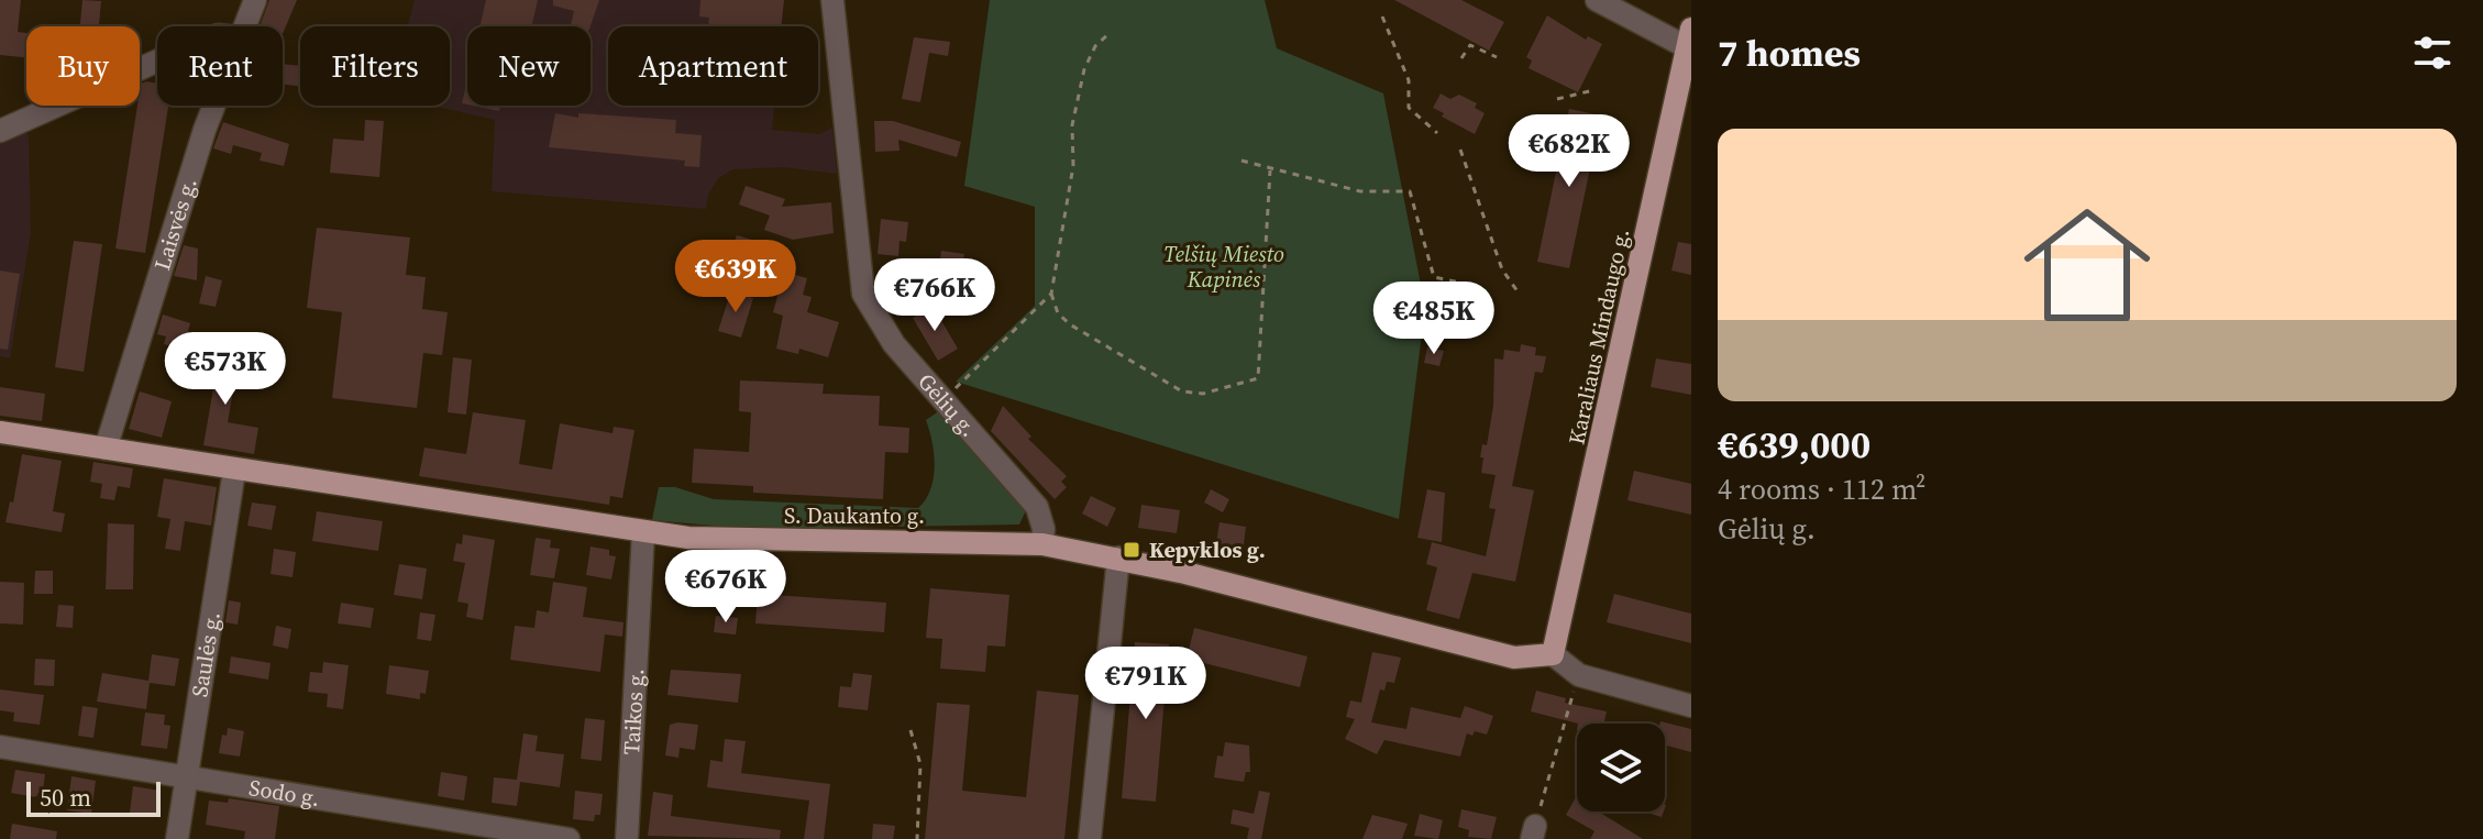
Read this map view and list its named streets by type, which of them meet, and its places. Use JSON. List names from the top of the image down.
{
  "streets": {
    "main road": ["Karaliaus Mindaugo g.", "S. Daukanto g."],
    "street": [
      "Laisvės g.",
      "Gėlių g.",
      "Saulės g.",
      "Taikos g.",
      "Sodo g."
    ]
  },
  "crossings": [
    ["Laisvės g.", "S. Daukanto g."],
    ["Karaliaus Mindaugo g.", "S. Daukanto g."],
    ["Gėlių g.", "S. Daukanto g."],
    ["S. Daukanto g.", "Saulės g."],
    ["S. Daukanto g.", "Taikos g."],
    ["Saulės g.", "Sodo g."]
  ],
  "parks": ["Telšių Miesto Kapinės"],
  "places": {
    "transit": ["Kepyklos g."]
  },
  "scale_bar": "50 m",
  "page": {
    "heading": "7 homes",
    "chip": [
      "Buy",
      "Rent",
      "Filters",
      "New",
      "Apartment"
    ],
    "list": [
      {
        "name": "€639,000",
        "note": "4 rooms · 112 m² · Gėlių g."
      }
    ],
    "price": [
      "€682K",
      "€639K",
      "€766K",
      "€485K",
      "€573K",
      "€676K",
      "€791K"
    ],
    "scale": "50 m"
  }
}
